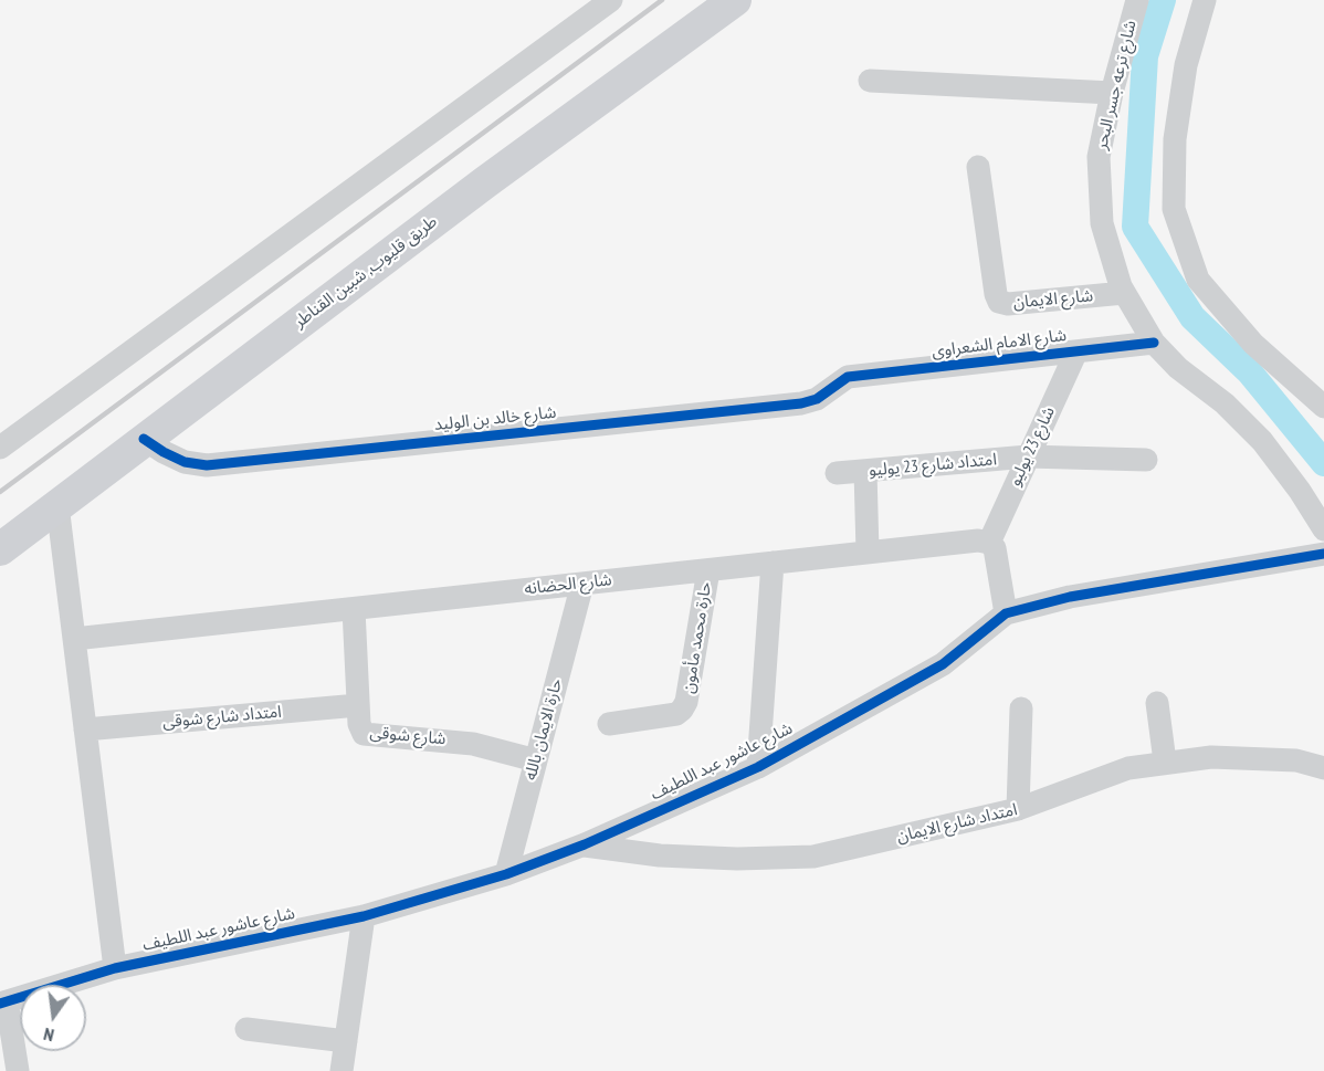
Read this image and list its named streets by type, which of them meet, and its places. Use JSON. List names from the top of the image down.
{
  "streets": {
    "main road": ["طريق قليوب, شبين القناطر"],
    "street": [
      "شارع ترعه جسر البحر",
      "شارع الايمان",
      "شارع الامام الشعراوى",
      "شارع خالد بن الوليد",
      "شارع 23 يوليو",
      "امتداد شارع 23 يوليو",
      "شارع الحضانه",
      "حارة محمد مأمون",
      "امتداد شارع شوقى",
      "حارة الايمان بالله",
      "شارع شوقى",
      "شارع عاشور عبد اللطيف",
      "امتداد شارع الايمان"
    ]
  },
  "crossings": [
    ["شارع ترعه جسر البحر", "شارع الايمان"],
    ["شارع ترعه جسر البحر", "شارع الامام الشعراوى"],
    ["طريق قليوب, شبين القناطر", "شارع خالد بن الوليد"],
    ["شارع الامام الشعراوى", "شارع خالد بن الوليد"],
    ["شارع الامام الشعراوى", "شارع 23 يوليو"],
    ["شارع 23 يوليو", "امتداد شارع 23 يوليو"],
    ["شارع 23 يوليو", "شارع الحضانه"],
    ["شارع الحضانه", "حارة محمد مأمون"],
    ["شارع الحضانه", "حارة الايمان بالله"],
    ["شارع الحضانه", "شارع شوقى"],
    ["امتداد شارع شوقى", "شارع شوقى"],
    ["حارة الايمان بالله", "شارع شوقى"],
    ["حارة الايمان بالله", "شارع عاشور عبد اللطيف"],
    ["شارع عاشور عبد اللطيف", "امتداد شارع الايمان"]
  ],
  "north": "bottom"
}
